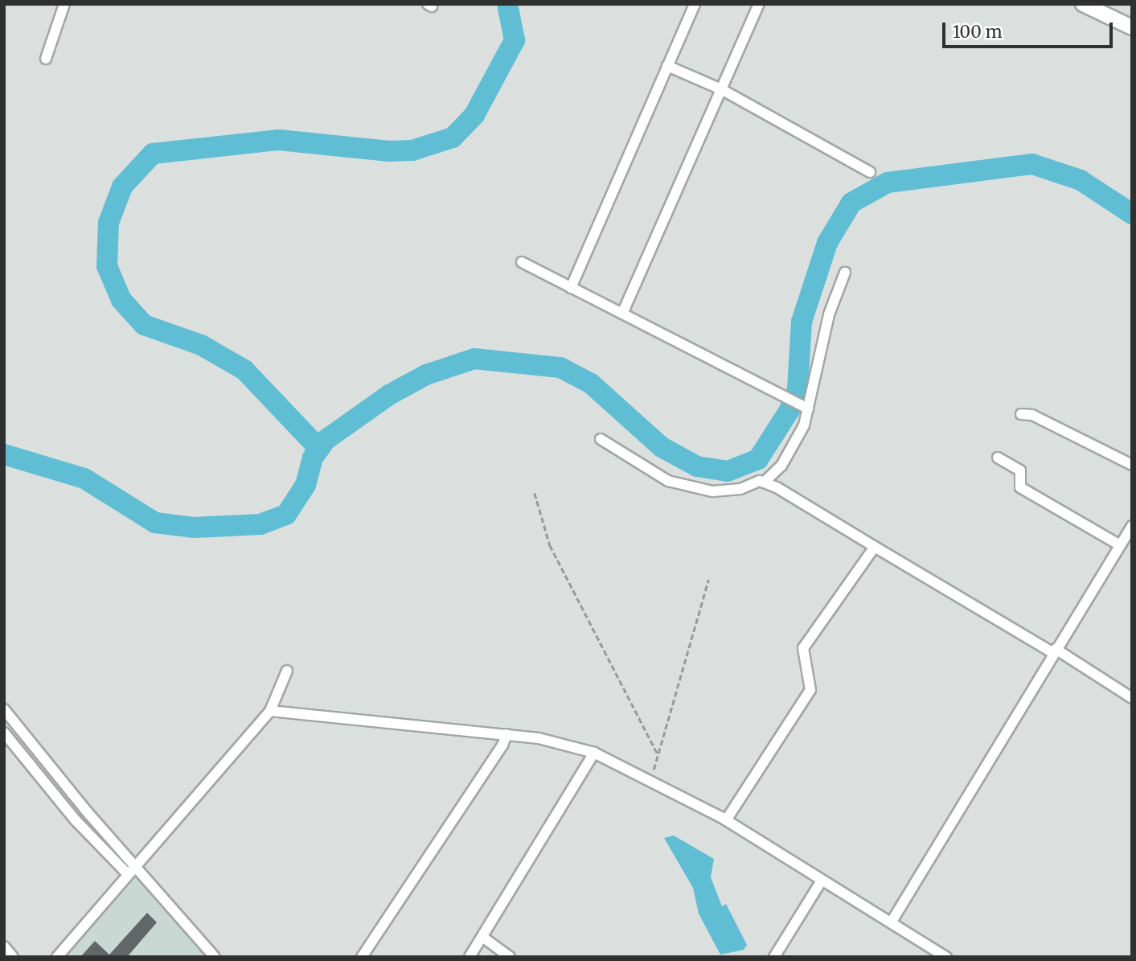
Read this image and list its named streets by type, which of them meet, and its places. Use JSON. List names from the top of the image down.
{
  "scale_bar": "100 m"
}
